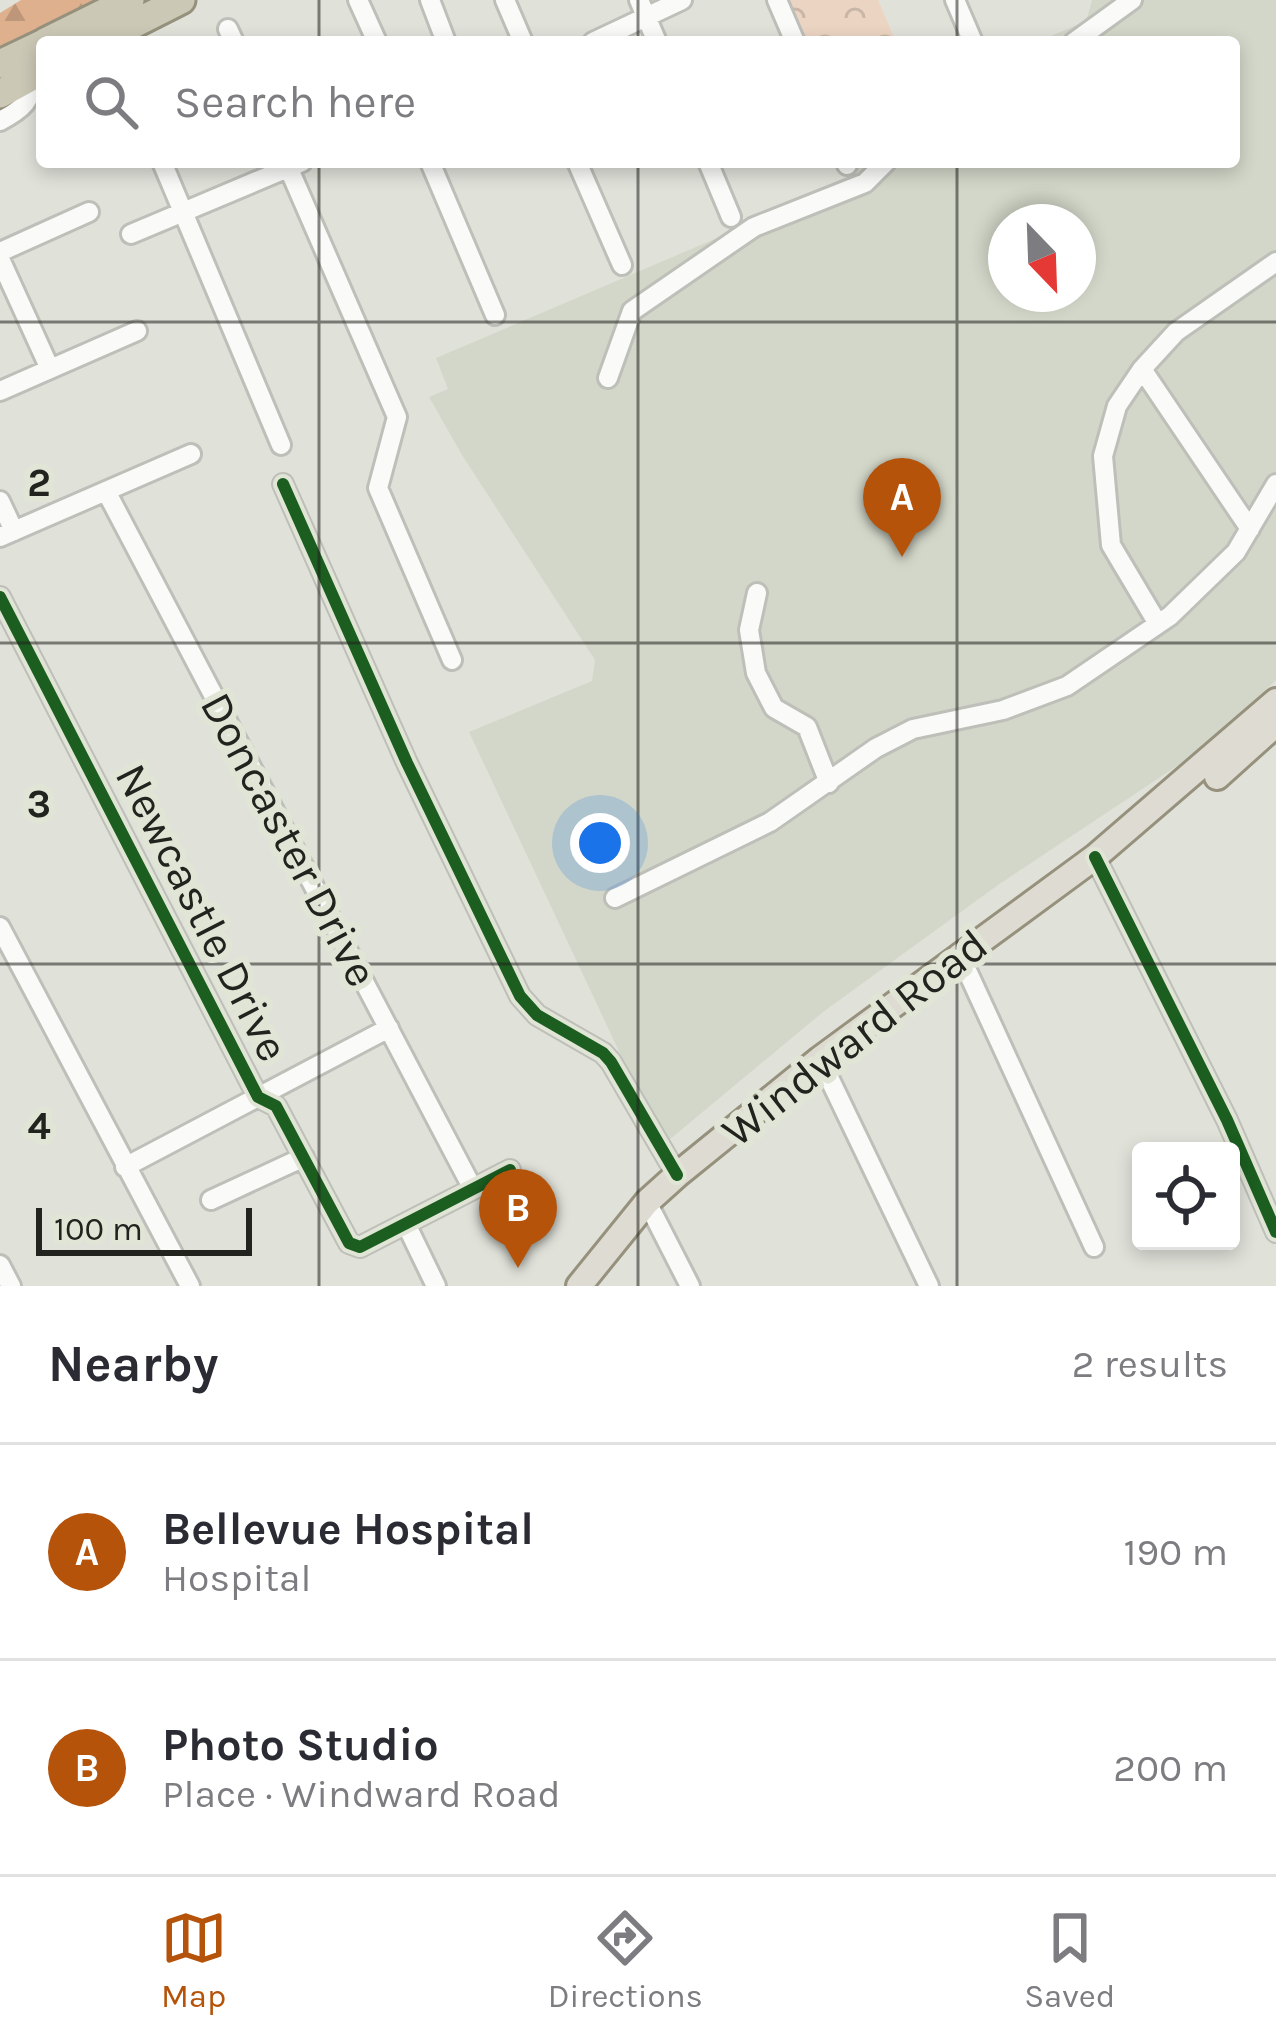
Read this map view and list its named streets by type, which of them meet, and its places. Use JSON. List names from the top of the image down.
{
  "streets": {
    "main road": ["Windward Road"],
    "street": ["Doncaster Drive", "Newcastle Drive"]
  },
  "scale_bar": "100 m",
  "north": "bottom right",
  "page": {
    "search": "Search here",
    "pins": ["A", "B"],
    "scale": "100 m",
    "heading": ["Nearby", "2 results"],
    "list": [
      {
        "mark": "A",
        "name": "Bellevue Hospital",
        "note": "Hospital",
        "value": "190 m"
      },
      {
        "mark": "B",
        "name": "Photo Studio",
        "note": "Place · Windward Road",
        "value": "200 m"
      }
    ],
    "nav": ["Map", "Directions", "Saved"]
  },
  "grid": {
    "rows": ["2", "3", "4"]
  }
}
